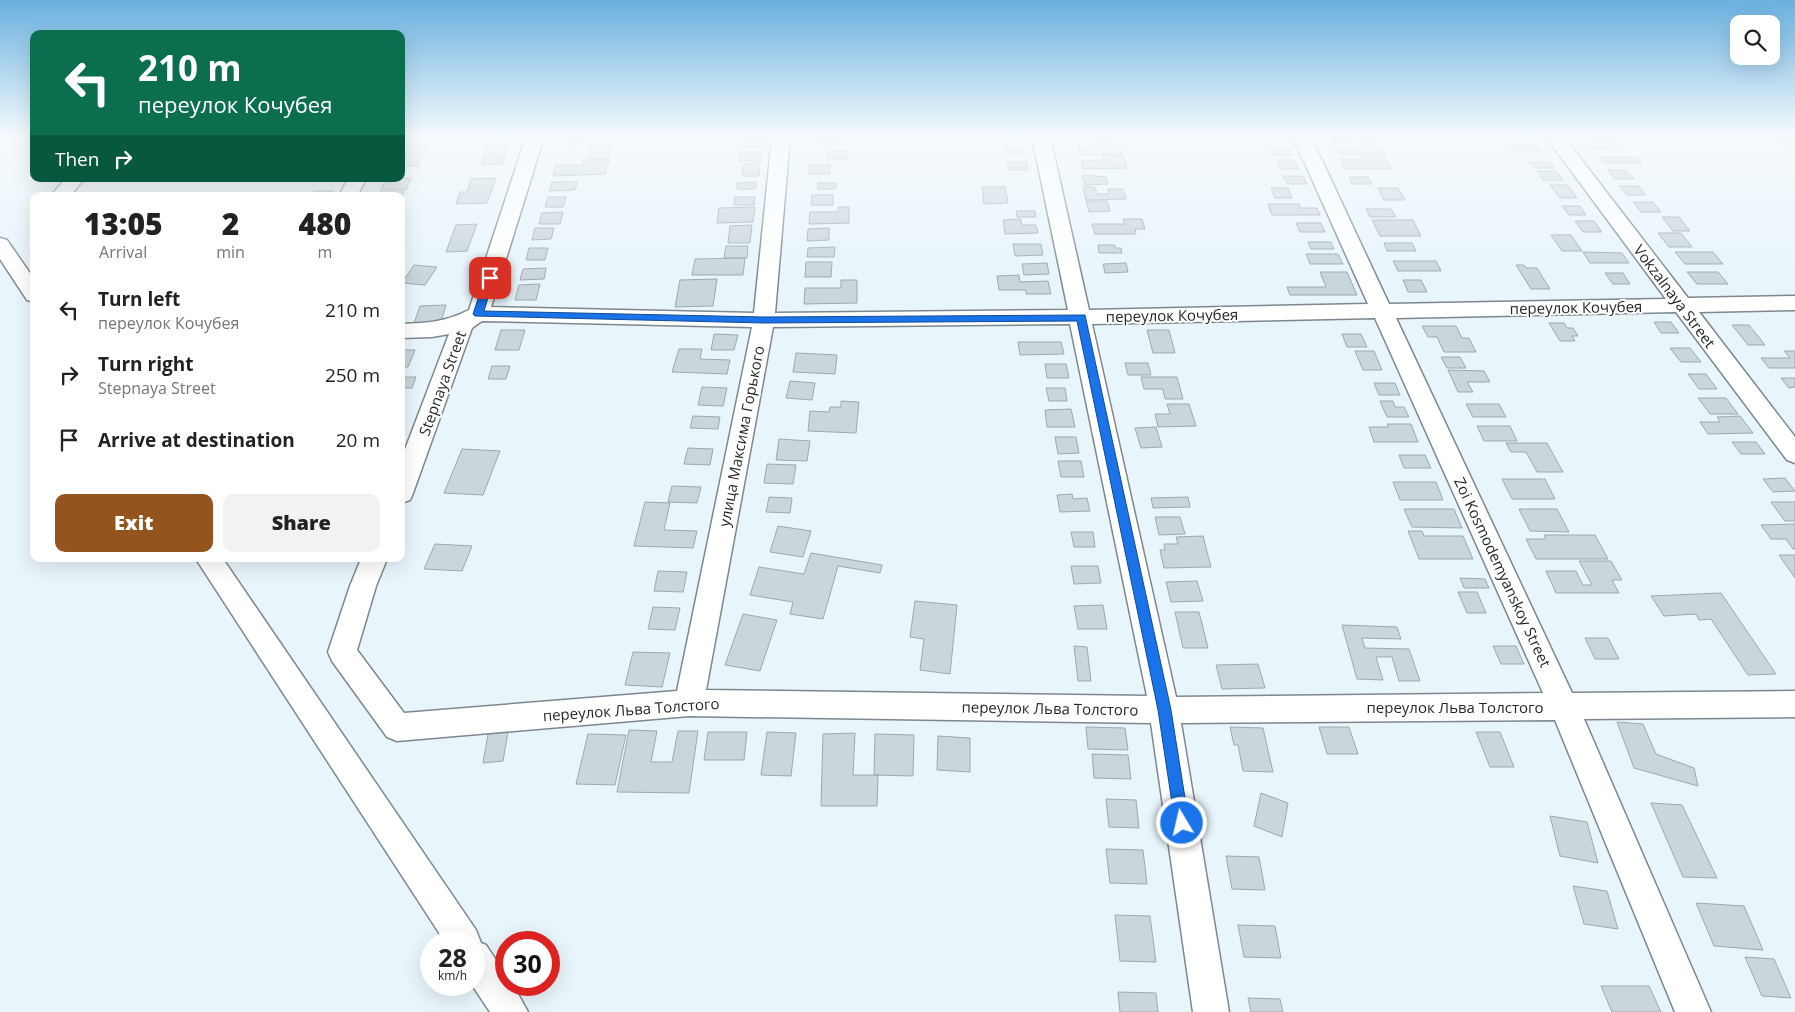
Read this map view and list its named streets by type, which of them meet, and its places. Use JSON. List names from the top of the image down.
{
  "streets": {
    "street": [
      "Vokzalnaya Street",
      "переулок Кочубея",
      "Stepnaya Street",
      "улица Максима Горького",
      "Zoi Kosmodemyanskoy Street",
      "переулок Льва Толстого"
    ]
  },
  "crossings": [
    ["Vokzalnaya Street", "переулок Кочубея"],
    ["переулок Кочубея", "Stepnaya Street"],
    ["переулок Кочубея", "улица Максима Горького"],
    ["переулок Кочубея", "Zoi Kosmodemyanskoy Street"],
    ["улица Максима Горького", "переулок Льва Толстого"],
    ["Zoi Kosmodemyanskoy Street", "переулок Льва Толстого"]
  ],
  "page": {
    "turn": ["210 m", "переулок Кочубея"],
    "then": "Then",
    "eta": [
      "13:05",
      "Arrival",
      "2",
      "min",
      "480",
      "m"
    ],
    "list": [
      {
        "name": "Turn left",
        "note": "переулок Кочубея",
        "value": "210 m"
      },
      {
        "name": "Turn right",
        "note": "Stepnaya Street",
        "value": "250 m"
      },
      {
        "name": "Arrive at destination",
        "value": "20 m"
      }
    ],
    "buttons": ["Exit", "Share"],
    "speed": "28 km/h",
    "limit": "30"
  }
}
